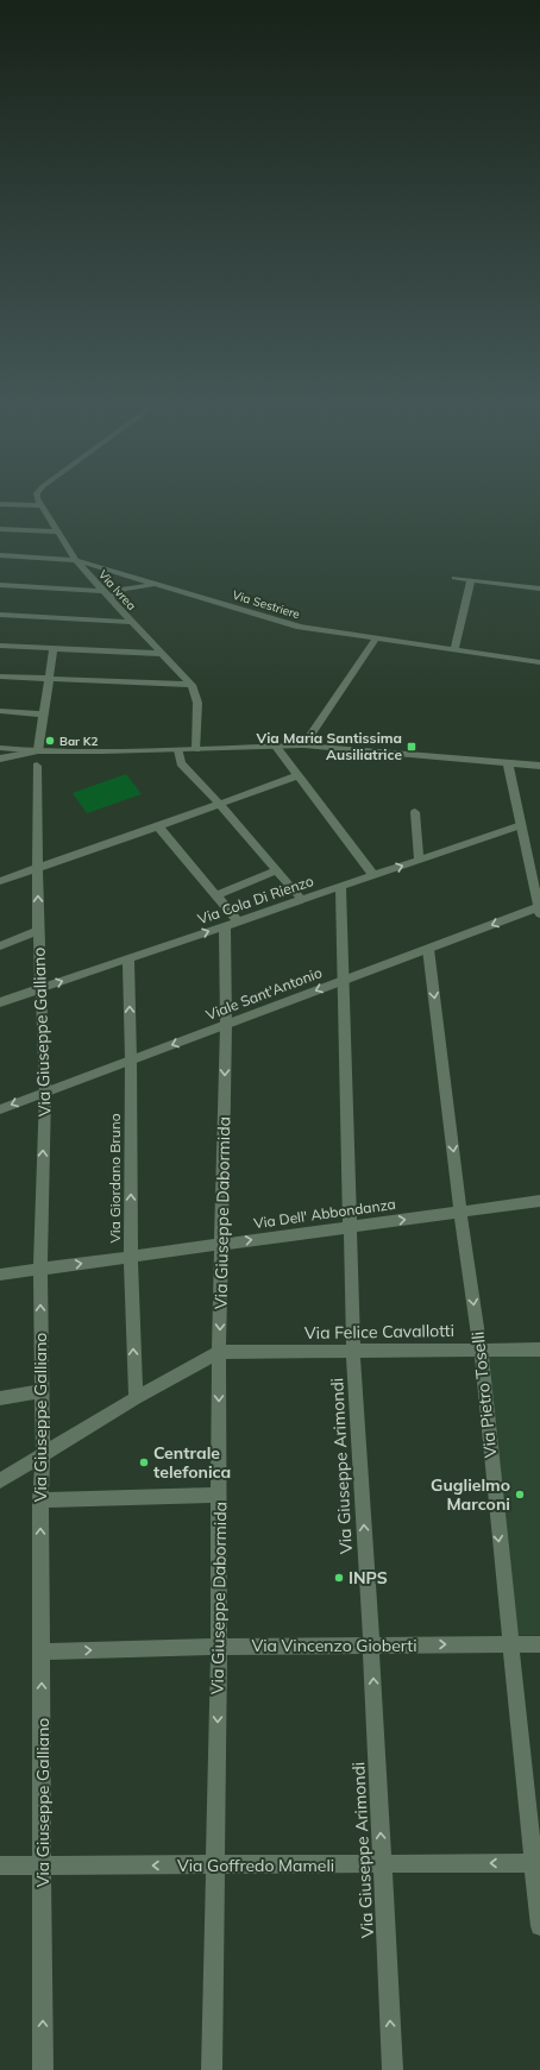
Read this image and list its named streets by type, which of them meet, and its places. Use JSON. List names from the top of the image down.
{
  "streets": {
    "street": [
      "Via Ivrea",
      "Via Sestriere",
      "Via Cola Di Rienzo",
      "Viale Sant'Antonio",
      "Via Giuseppe Galliano",
      "Via Giordano Bruno",
      "Via Giuseppe Dabormida",
      "Via Dell' Abbondanza",
      "Via Felice Cavallotti",
      "Via Pietro Toselli",
      "Via Giuseppe Arimondi",
      "Via Vincenzo Gioberti",
      "Via Goffredo Mameli"
    ]
  },
  "crossings": [
    ["Via Ivrea", "Via Sestriere"],
    ["Via Cola Di Rienzo", "Via Giuseppe Galliano"],
    ["Via Cola Di Rienzo", "Via Giordano Bruno"],
    ["Via Cola Di Rienzo", "Via Giuseppe Dabormida"],
    ["Via Cola Di Rienzo", "Via Giuseppe Arimondi"],
    ["Viale Sant'Antonio", "Via Giuseppe Galliano"],
    ["Viale Sant'Antonio", "Via Giordano Bruno"],
    ["Viale Sant'Antonio", "Via Giuseppe Dabormida"],
    ["Viale Sant'Antonio", "Via Pietro Toselli"],
    ["Viale Sant'Antonio", "Via Giuseppe Arimondi"],
    ["Via Giuseppe Galliano", "Via Dell' Abbondanza"],
    ["Via Giuseppe Galliano", "Via Vincenzo Gioberti"],
    ["Via Giuseppe Galliano", "Via Goffredo Mameli"],
    ["Via Giordano Bruno", "Via Dell' Abbondanza"],
    ["Via Giuseppe Dabormida", "Via Dell' Abbondanza"],
    ["Via Giuseppe Dabormida", "Via Felice Cavallotti"],
    ["Via Giuseppe Dabormida", "Via Vincenzo Gioberti"],
    ["Via Giuseppe Dabormida", "Via Goffredo Mameli"],
    ["Via Dell' Abbondanza", "Via Pietro Toselli"],
    ["Via Dell' Abbondanza", "Via Giuseppe Arimondi"],
    ["Via Felice Cavallotti", "Via Pietro Toselli"],
    ["Via Felice Cavallotti", "Via Giuseppe Arimondi"],
    ["Via Pietro Toselli", "Via Vincenzo Gioberti"],
    ["Via Pietro Toselli", "Via Goffredo Mameli"],
    ["Via Giuseppe Arimondi", "Via Vincenzo Gioberti"],
    ["Via Giuseppe Arimondi", "Via Goffredo Mameli"]
  ],
  "one_way": [
    "Via Cola Di Rienzo",
    "Viale Sant'Antonio",
    "Via Giuseppe Galliano",
    "Via Giordano Bruno",
    "Via Giuseppe Dabormida",
    "Via Dell' Abbondanza",
    "Via Pietro Toselli",
    "Via Giuseppe Arimondi",
    "Via Vincenzo Gioberti",
    "Via Goffredo Mameli"
  ],
  "places": {
    "other": [
      "Bar K2",
      "Centrale telefonica",
      "Guglielmo Marconi",
      "INPS"
    ],
    "transit": ["Via Maria Santissima Ausiliatrice"]
  }
}
